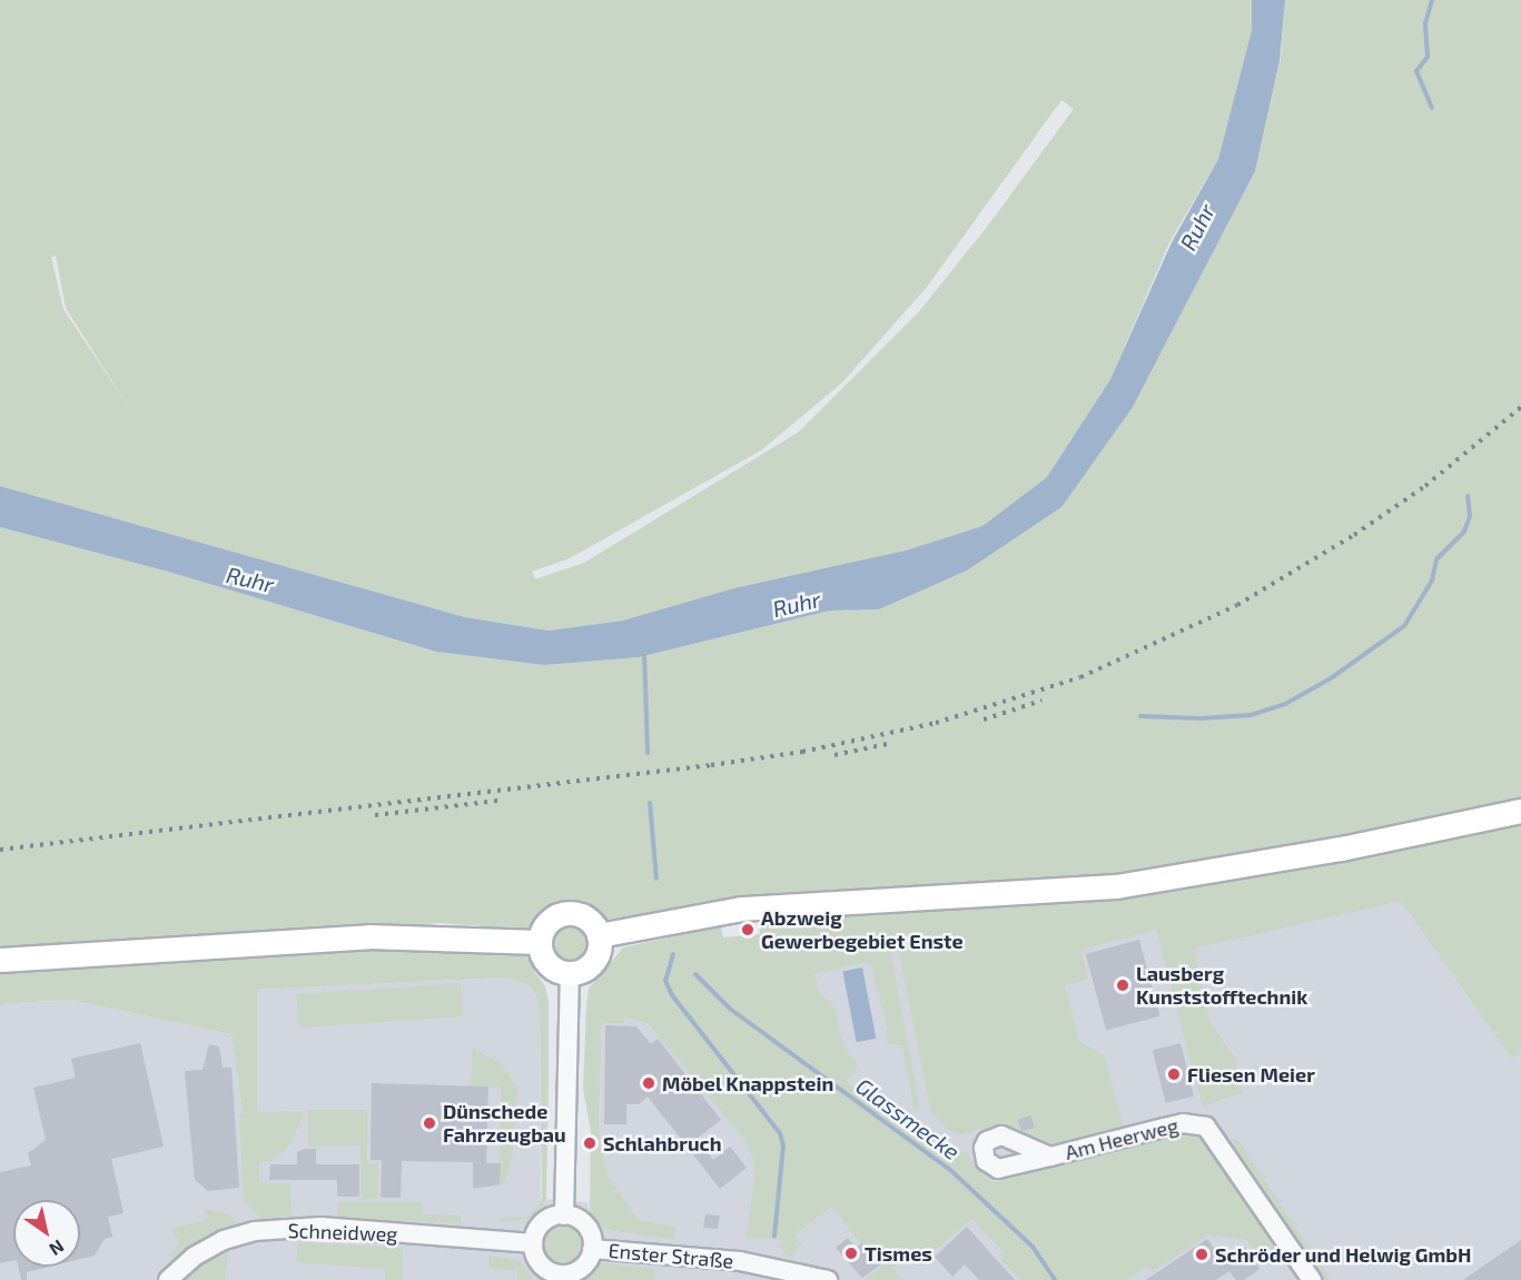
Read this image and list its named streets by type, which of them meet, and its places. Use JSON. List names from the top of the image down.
{
  "streets": {
    "street": ["Am Heerweg", "Schneidweg", "Enster Straße"]
  },
  "crossings": [
    ["Schneidweg", "Enster Straße"]
  ],
  "water": ["Ruhr", "Glassmecke"],
  "places": [
    "Abzweig Gewerbegebiet Enste",
    "Lausberg Kunststofftechnik",
    "Fliesen Meier",
    "Möbel Knappstein",
    "Dünschede Fahrzeugbau",
    "Schlahbruch",
    "Tismes",
    "Schröder und Helwig GmbH"
  ],
  "north": "bottom right"
}
